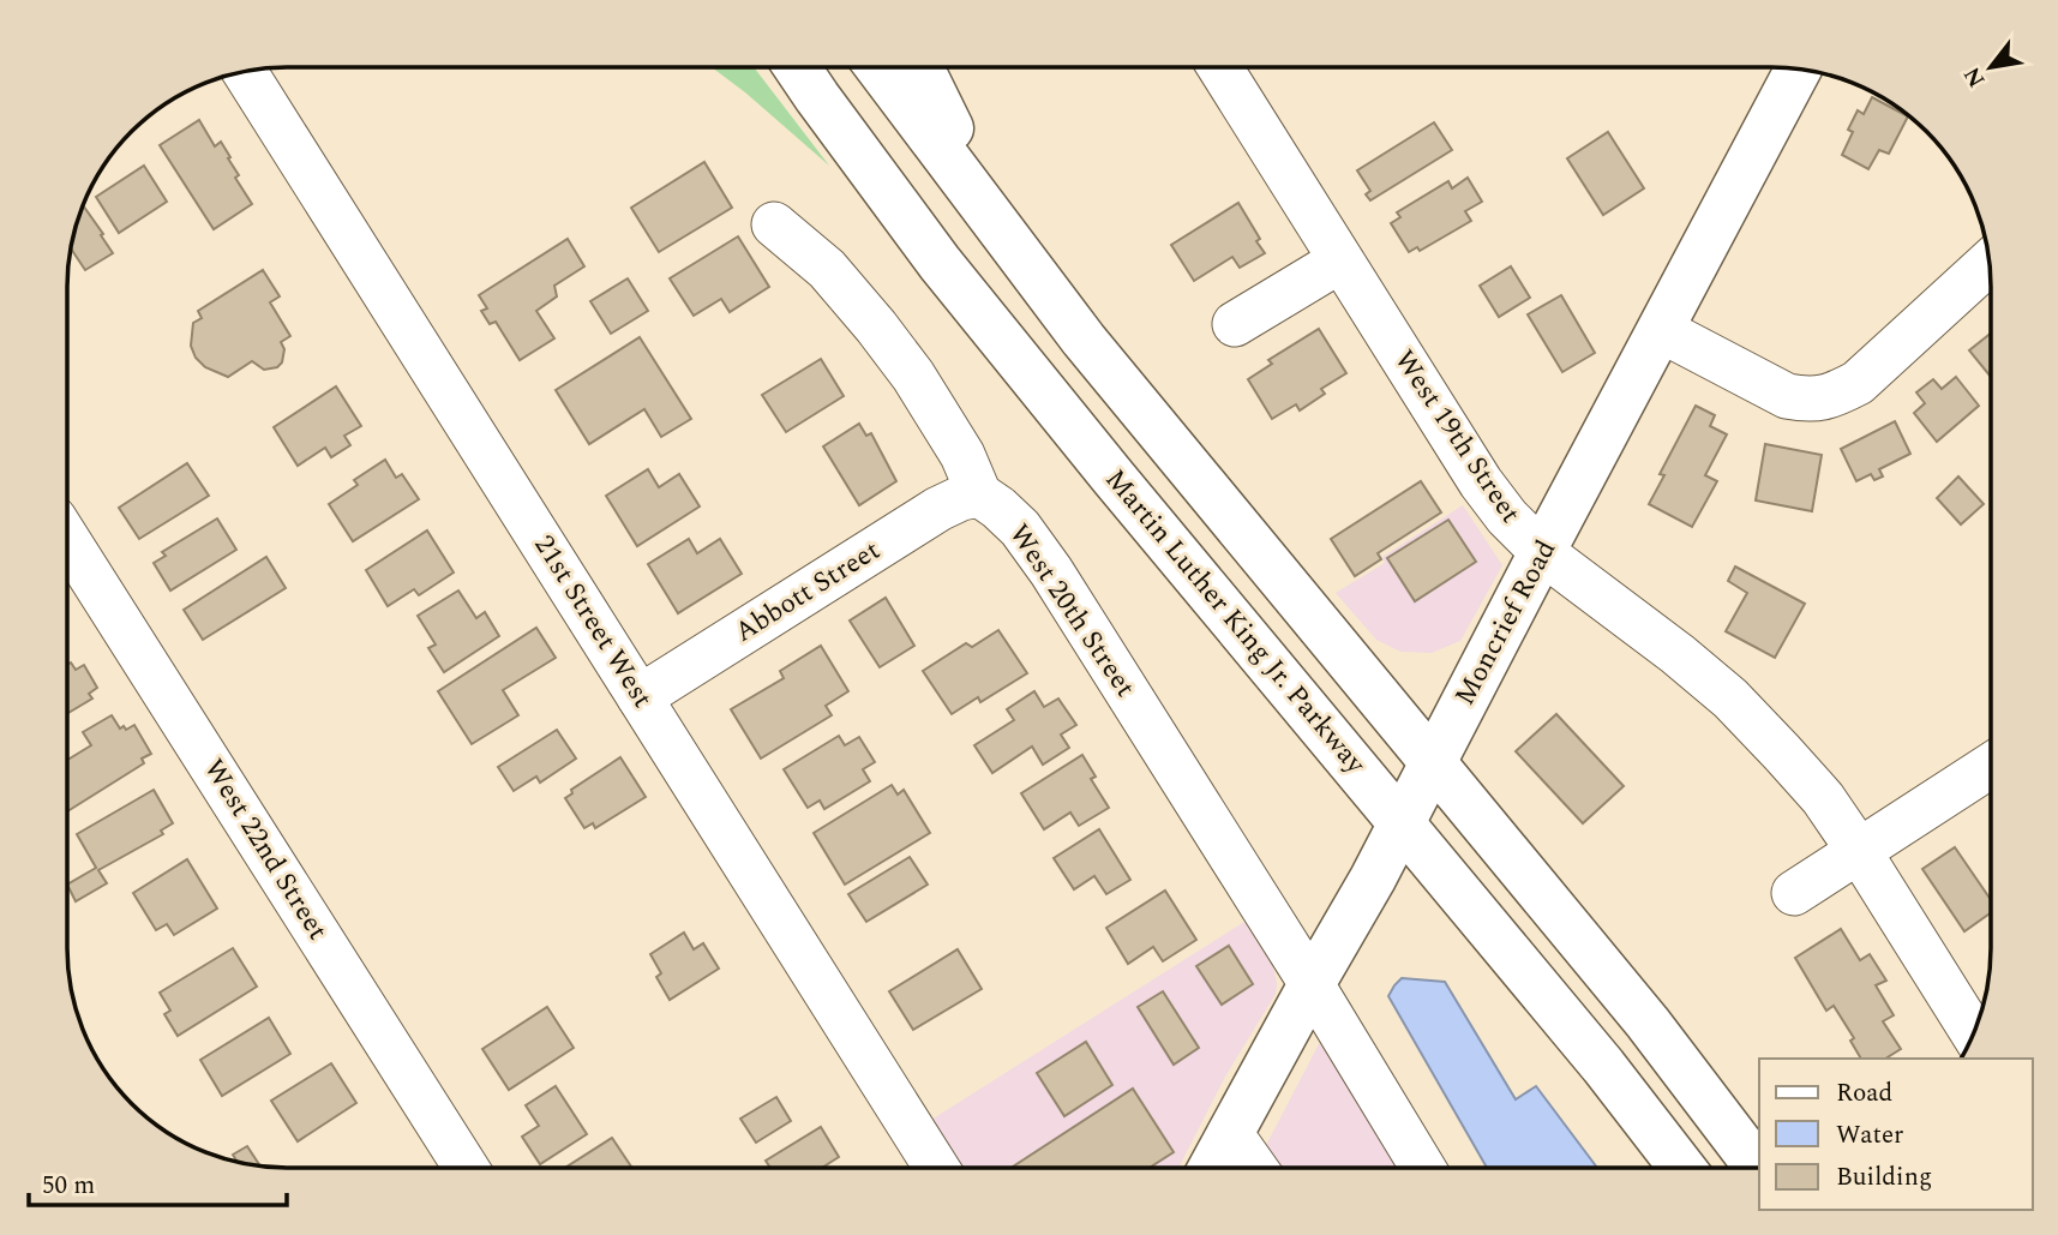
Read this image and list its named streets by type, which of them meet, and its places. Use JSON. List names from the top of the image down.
{
  "streets": {
    "main road": ["Martin Luther King Jr. Parkway", "Moncrief Road"],
    "street": [
      "West 19th Street",
      "Abbott Street",
      "West 20th Street",
      "21st Street West",
      "West 22nd Street"
    ]
  },
  "crossings": [
    ["West 19th Street", "Moncrief Road"],
    ["Abbott Street", "West 20th Street"],
    ["Abbott Street", "21st Street West"],
    ["West 20th Street", "Moncrief Road"],
    ["Martin Luther King Jr. Parkway", "Moncrief Road"]
  ],
  "legend": ["Road", "Water", "Building"],
  "scale_bar": "50 m",
  "north": "bottom left"
}
